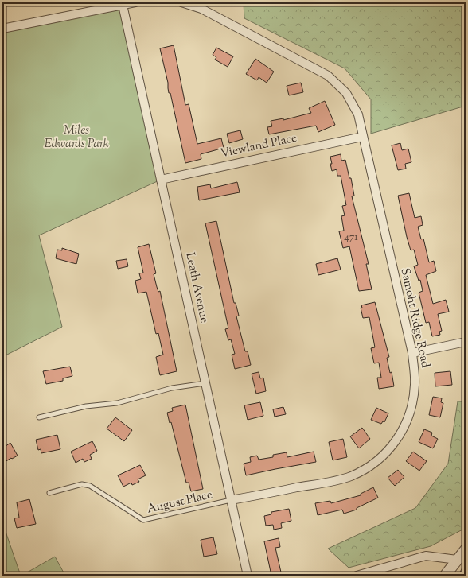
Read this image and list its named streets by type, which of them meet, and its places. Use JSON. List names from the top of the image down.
{
  "streets": {
    "street": ["Viewland Place", "Leath Avenue", "Samoht Ridge Road"],
    "lane": ["August Place"]
  },
  "crossings": [
    ["Viewland Place", "Leath Avenue"],
    ["Viewland Place", "Samoht Ridge Road"],
    ["Leath Avenue", "Samoht Ridge Road"],
    ["Leath Avenue", "August Place"],
    ["Samoht Ridge Road", "August Place"]
  ],
  "parks": ["Miles Edwards Park"],
  "house_numbers": ["471"]
}
